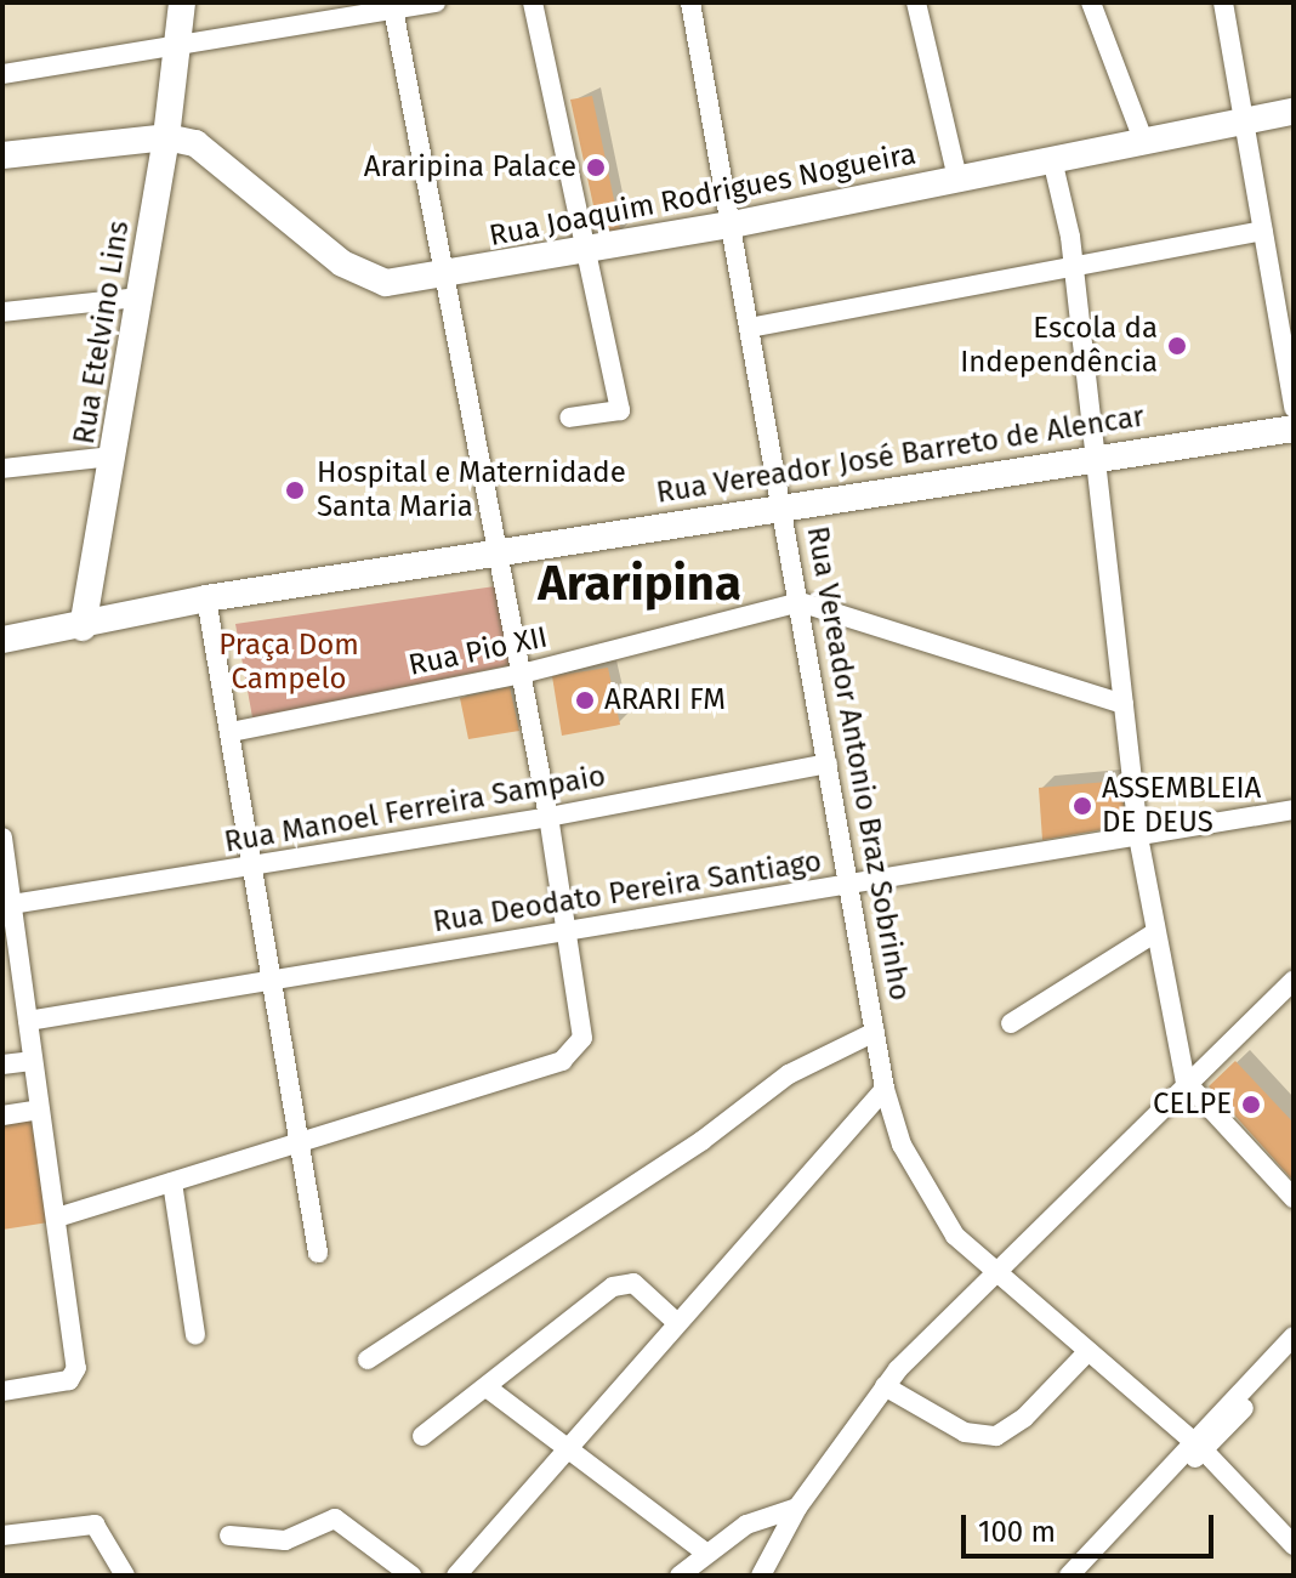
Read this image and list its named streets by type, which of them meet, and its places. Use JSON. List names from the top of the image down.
{
  "streets": {
    "main road": ["Rua Joaquim Rodrigues Nogueira", "Rua Etelvino Lins", "Rua Vereador José Barreto de Alencar"],
    "street": [
      "Rua Pio XII",
      "Rua Vereador Antonio Braz Sobrinho",
      "Rua Manoel Ferreira Sampaio",
      "Rua Deodato Pereira Santiago"
    ]
  },
  "crossings": [
    ["Rua Joaquim Rodrigues Nogueira", "Rua Etelvino Lins"],
    ["Rua Joaquim Rodrigues Nogueira", "Rua Vereador Antonio Braz Sobrinho"],
    ["Rua Etelvino Lins", "Rua Vereador José Barreto de Alencar"],
    ["Rua Vereador José Barreto de Alencar", "Rua Vereador Antonio Braz Sobrinho"],
    ["Rua Pio XII", "Rua Vereador Antonio Braz Sobrinho"],
    ["Rua Vereador Antonio Braz Sobrinho", "Rua Manoel Ferreira Sampaio"],
    ["Rua Vereador Antonio Braz Sobrinho", "Rua Deodato Pereira Santiago"]
  ],
  "districts": ["Araripina"],
  "parks": ["Praça Dom Campelo"],
  "places": [
    "Araripina Palace",
    "Escola da Independência",
    "Hospital e Maternidade Santa Maria",
    "ARARI FM",
    "ASSEMBLEIA DE DEUS",
    "CELPE"
  ],
  "scale_bar": "100 m"
}
